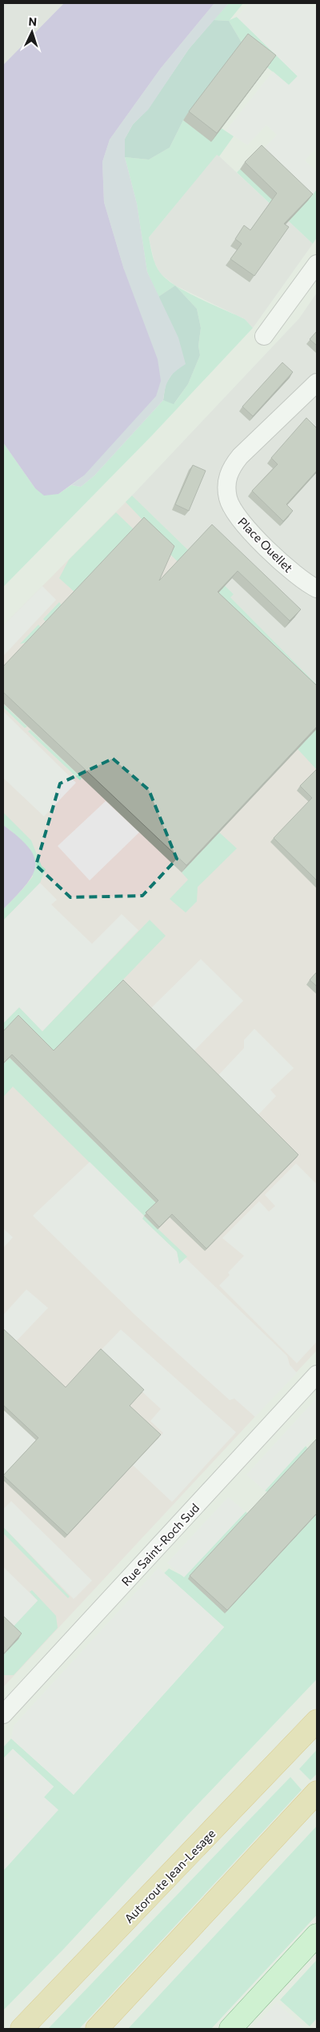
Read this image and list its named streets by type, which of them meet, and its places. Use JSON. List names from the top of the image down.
{
  "streets": {
    "highway": ["Autoroute Jean-Lesage"],
    "street": ["Place Ouellet", "Rue Saint-Roch Sud"]
  },
  "north": "top"
}
